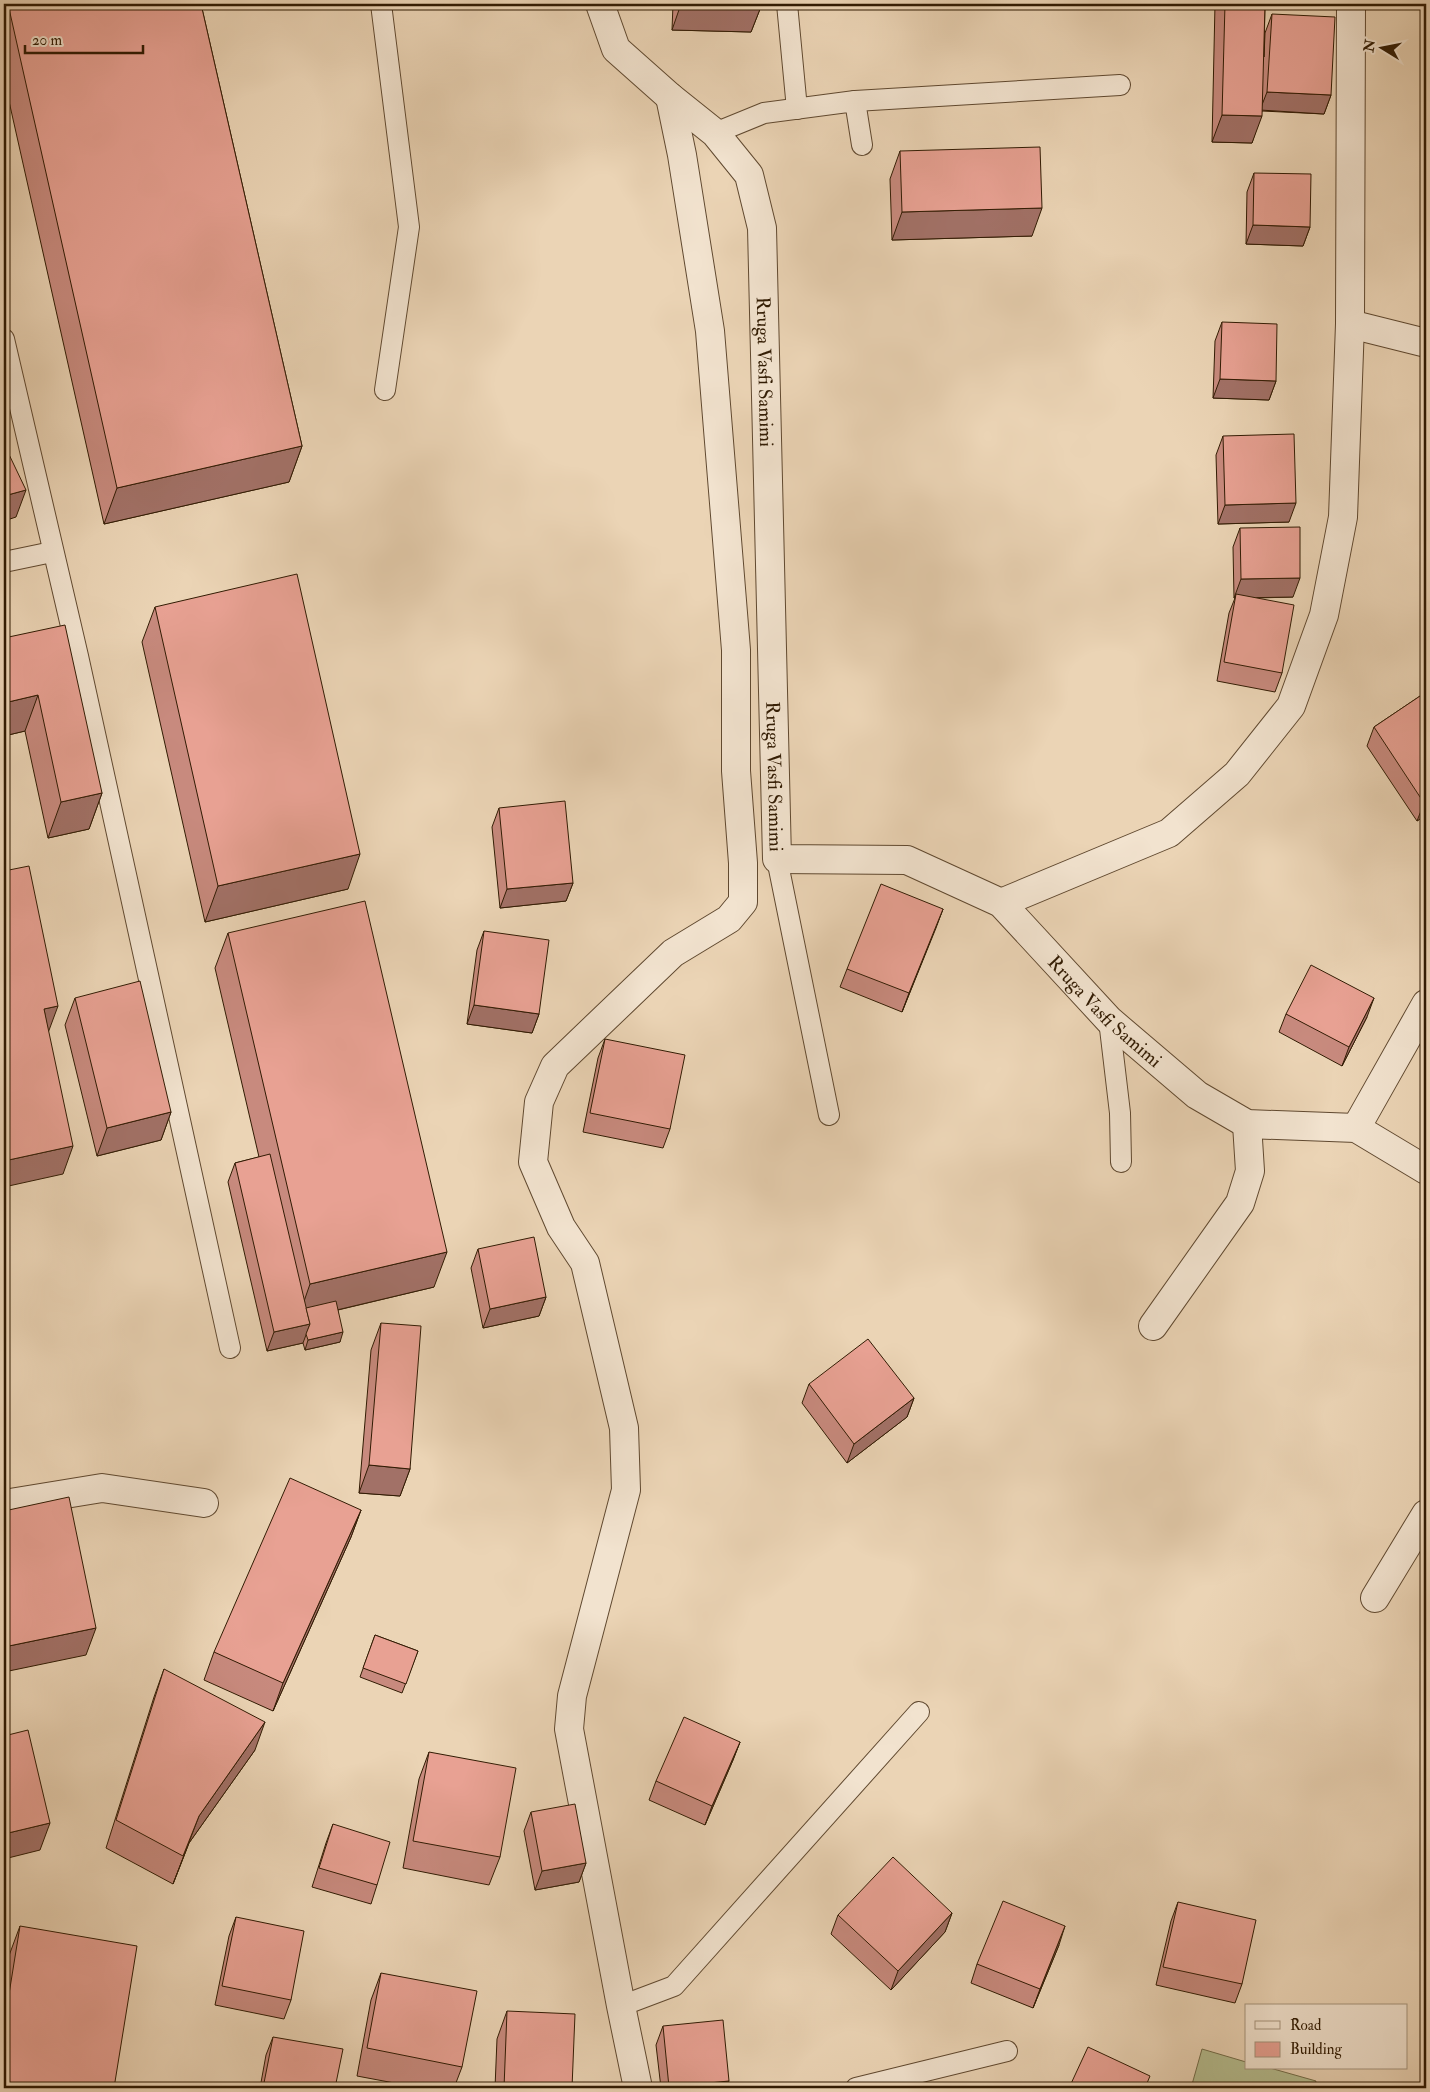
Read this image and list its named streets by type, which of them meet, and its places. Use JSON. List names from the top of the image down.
{
  "streets": {
    "street": ["Rruga Vasfi Samimi"]
  },
  "legend": ["Road", "Building"],
  "scale_bar": "20 m",
  "north": "left"
}
